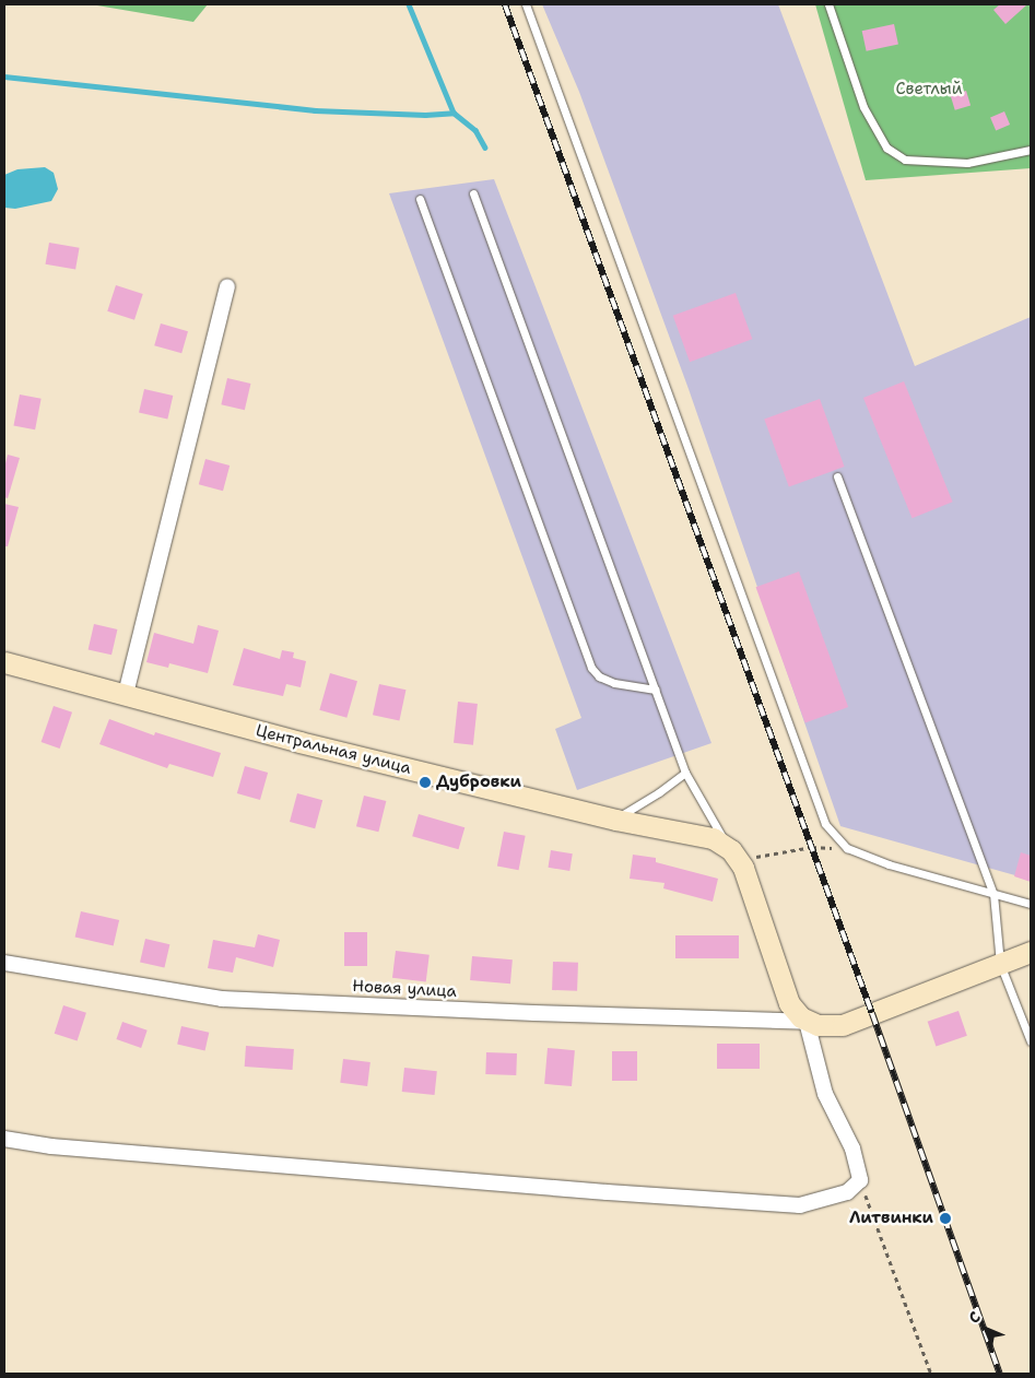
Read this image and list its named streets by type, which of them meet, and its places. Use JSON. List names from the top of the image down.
{
  "streets": {
    "street": ["Центральная улица", "Новая улица"]
  },
  "parks": ["Светлый"],
  "places": ["Дубровки", "Литвинки"],
  "north": "top left"
}
